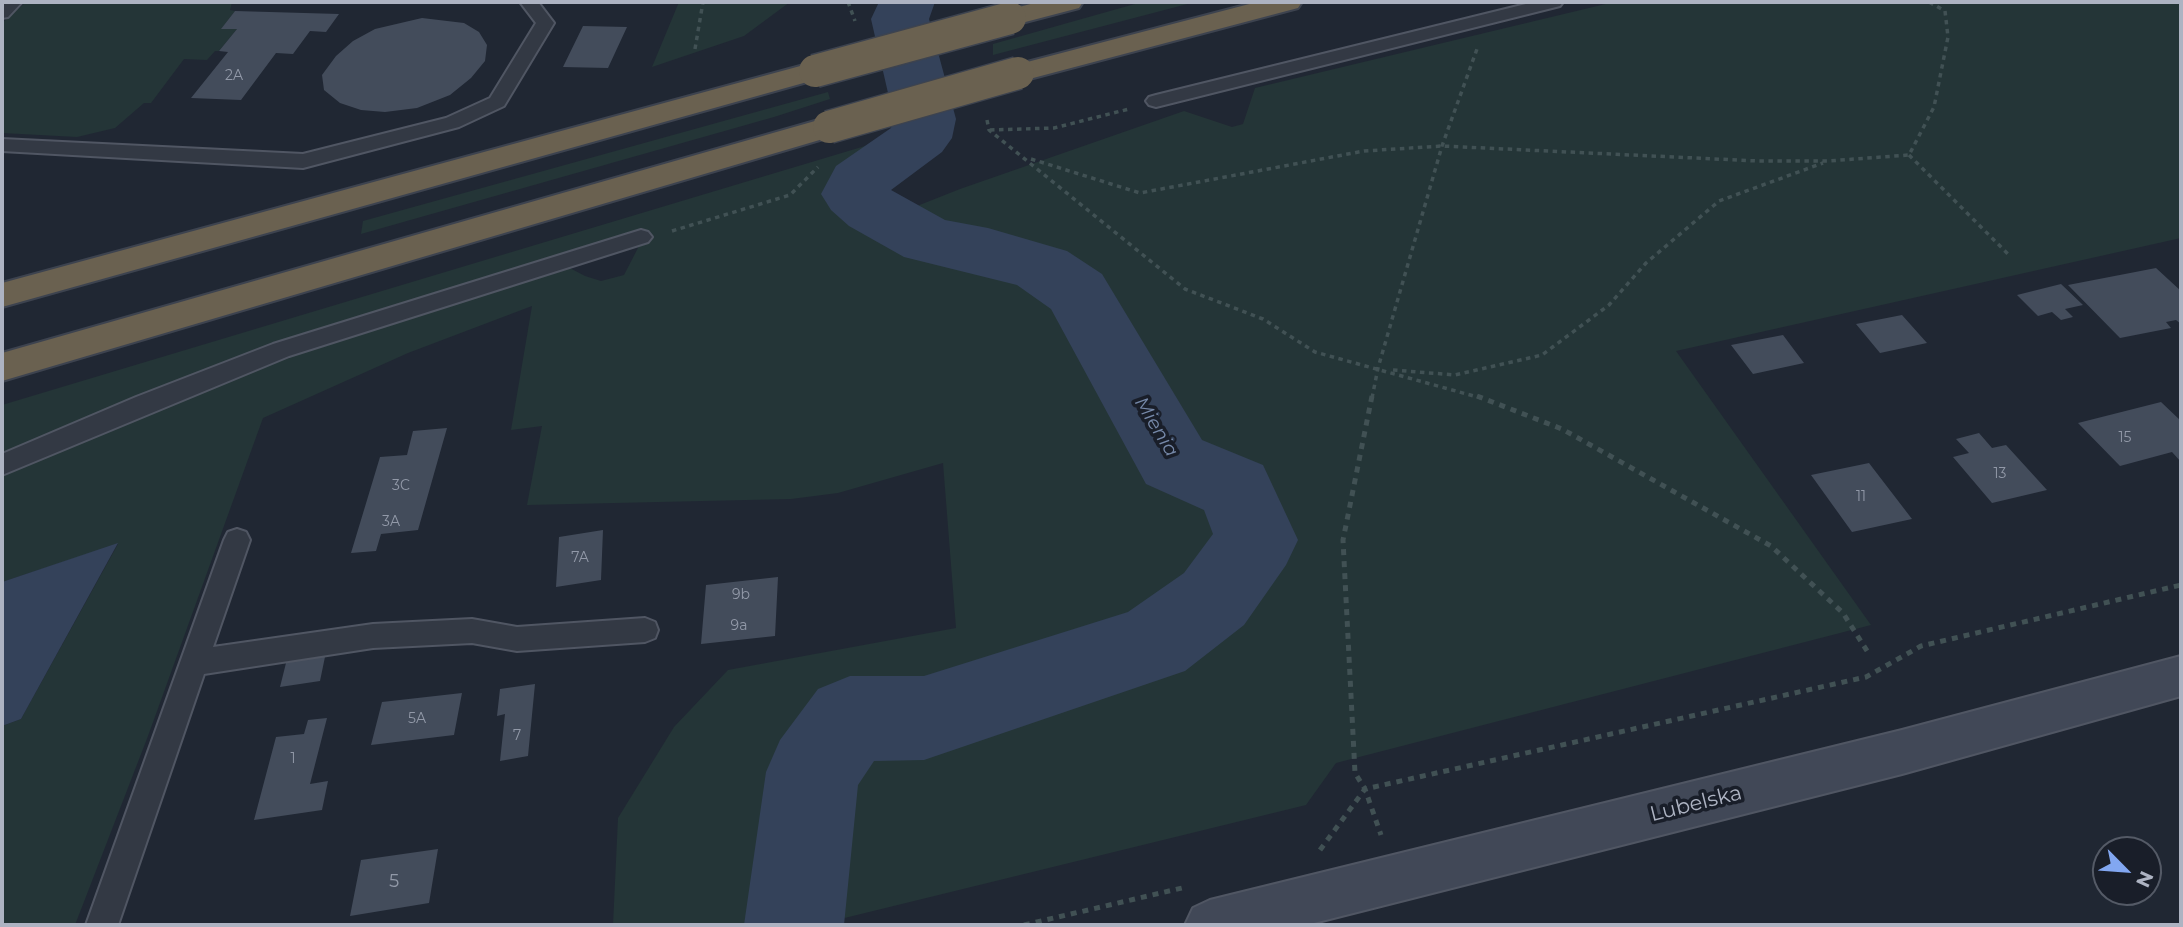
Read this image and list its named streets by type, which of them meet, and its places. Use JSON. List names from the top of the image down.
{
  "streets": {
    "main road": ["Lubelska"]
  },
  "water": ["Mienia"],
  "house_numbers": [
    "2A",
    "15",
    "13",
    "3C",
    "11",
    "3A",
    "7A",
    "9b",
    "9a",
    "5A",
    "7",
    "1",
    "5"
  ],
  "north": "bottom right"
}
